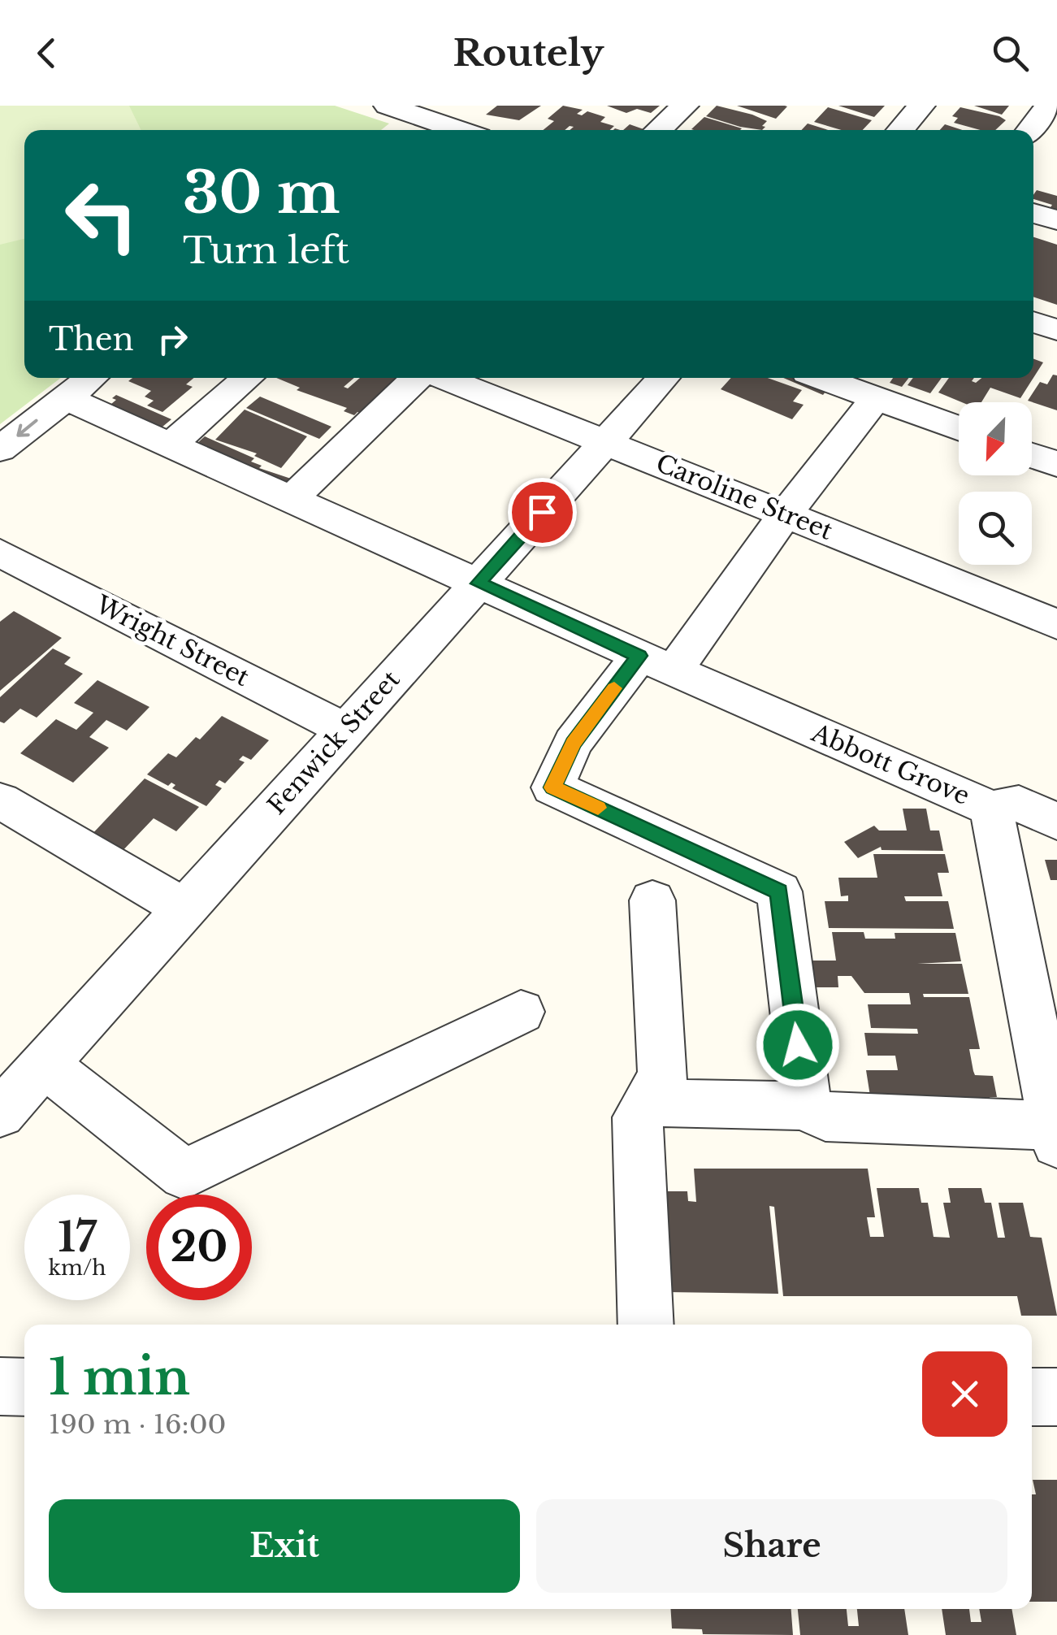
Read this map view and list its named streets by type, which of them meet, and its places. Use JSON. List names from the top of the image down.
{
  "streets": {
    "street": [
      "Caroline Street",
      "Wright Street",
      "Fenwick Street",
      "Abbott Grove"
    ]
  },
  "crossings": [
    ["Caroline Street", "Fenwick Street"],
    ["Wright Street", "Fenwick Street"],
    ["Fenwick Street", "Abbott Grove"]
  ],
  "north": "bottom left",
  "page": {
    "header": "Routely",
    "turn": ["30 m", "Turn left"],
    "then": "Then",
    "speed": "17 km/h",
    "limit": "20",
    "heading": ["1 min", "190 m · 16:00"],
    "buttons": ["Exit", "Share"]
  }
}
